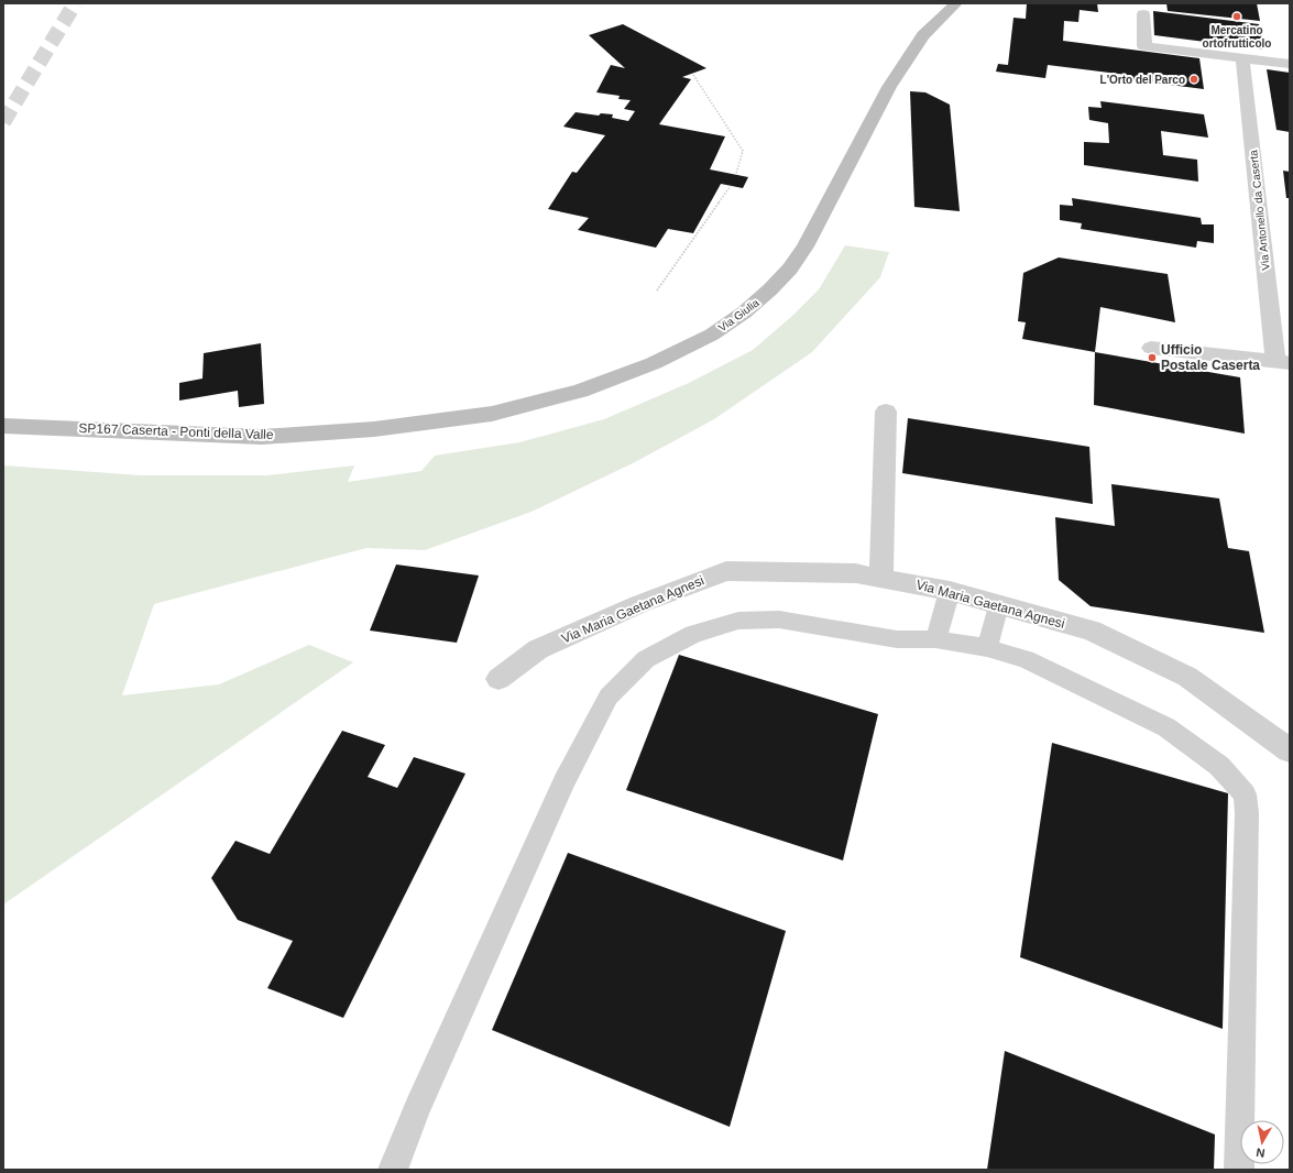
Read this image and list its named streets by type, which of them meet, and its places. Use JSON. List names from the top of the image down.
{
  "streets": {
    "main road": ["Via Giulia", "SP167 Caserta - Ponti della Valle"],
    "street": ["Via Antonello da Caserta", "Via Maria Gaetana Agnesi"]
  },
  "crossings": [
    ["Via Giulia", "SP167 Caserta - Ponti della Valle"]
  ],
  "places": ["Mercatino ortofrutticolo", "L'Orto del Parco", "Ufficio Postale Caserta"],
  "north": "bottom"
}
